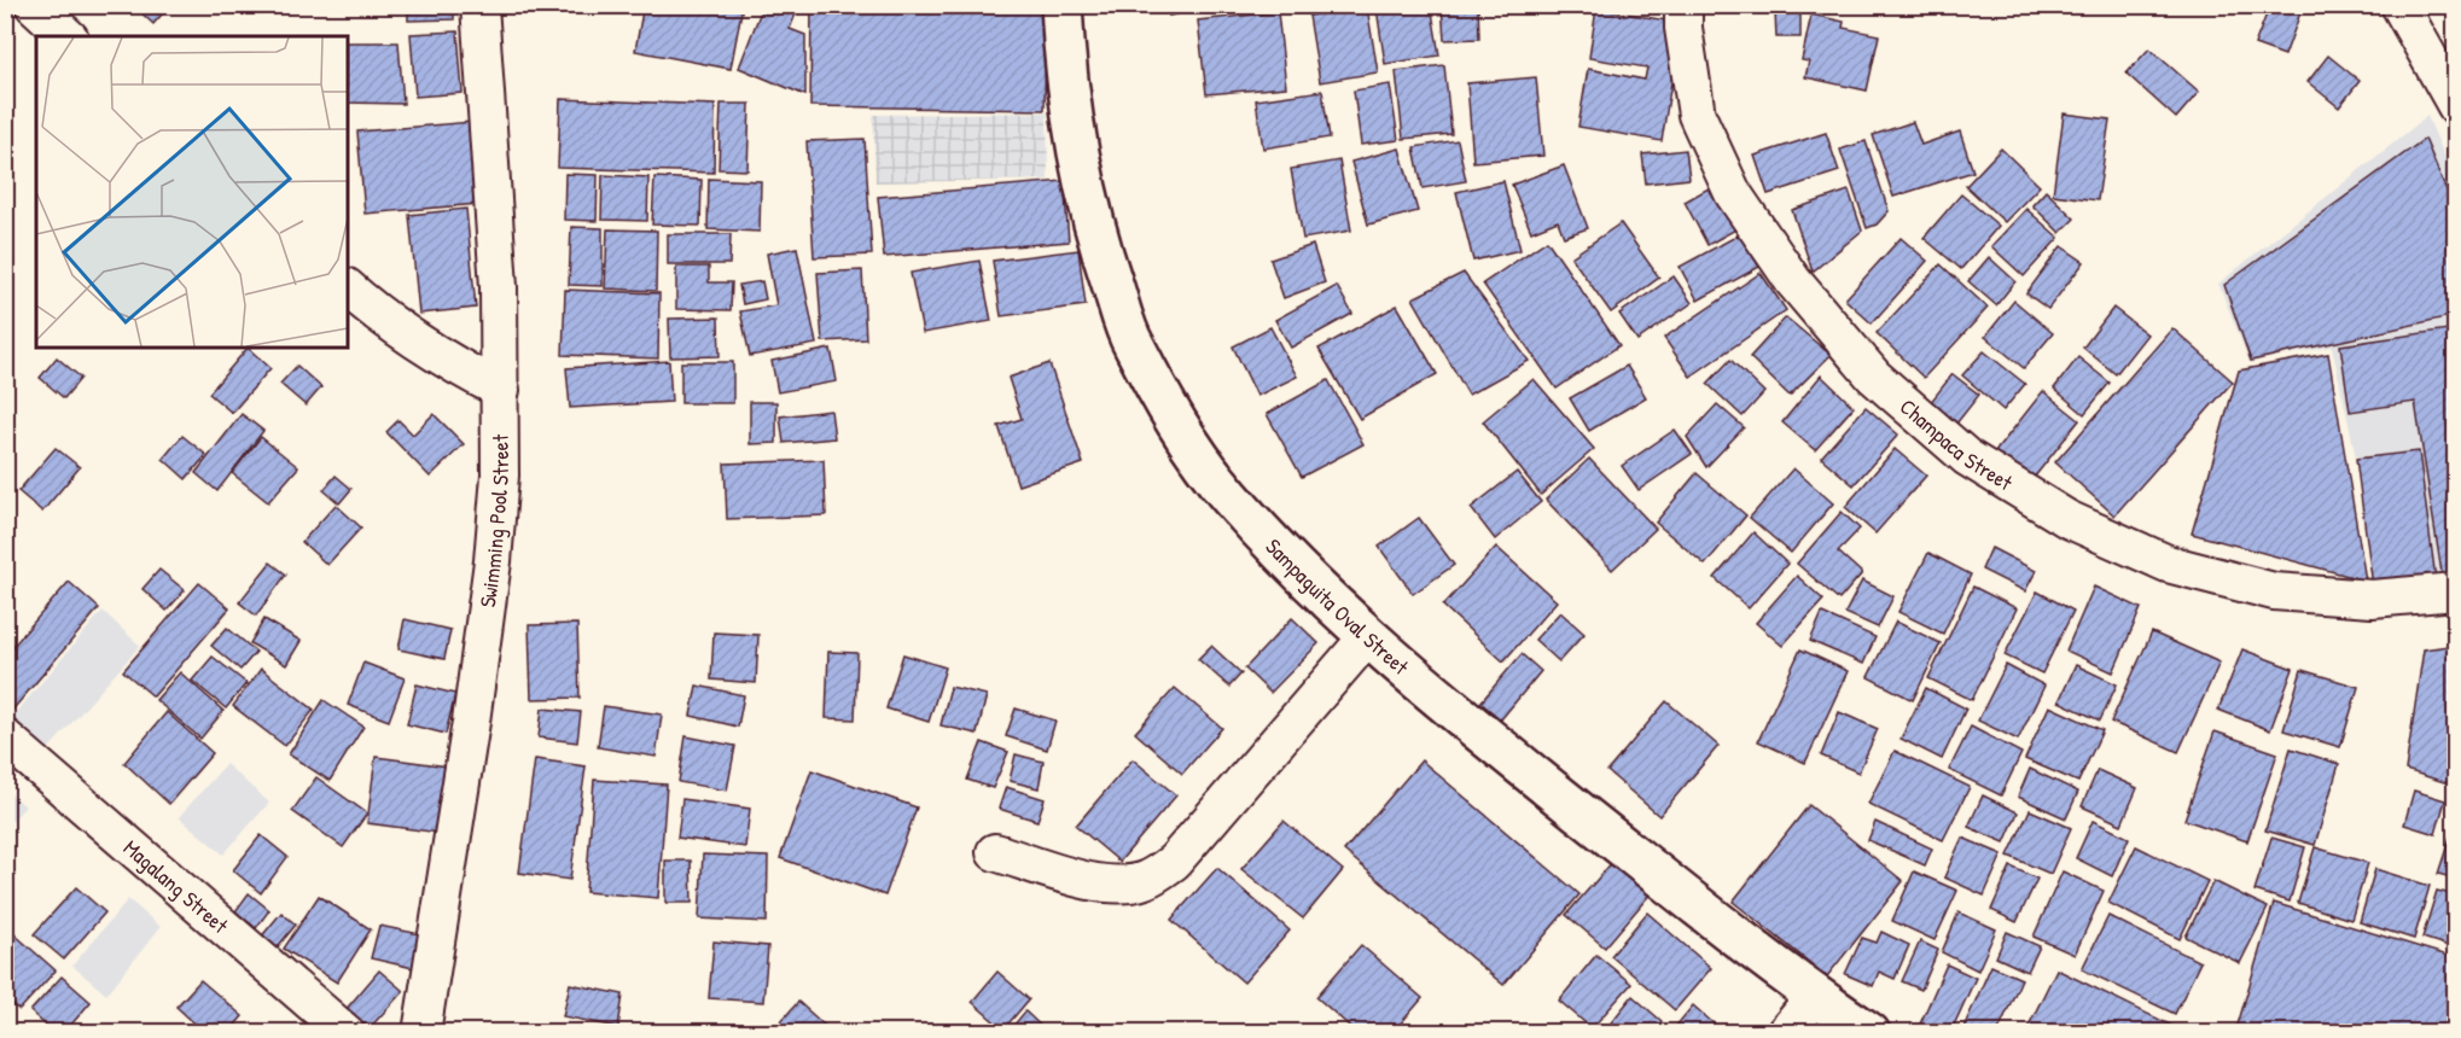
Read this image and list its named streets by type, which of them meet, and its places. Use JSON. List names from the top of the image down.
{
  "streets": {
    "street": [
      "Champaca Street",
      "Swimming Pool Street",
      "Sampaguita Oval Street",
      "Magalang Street"
    ]
  }
}
